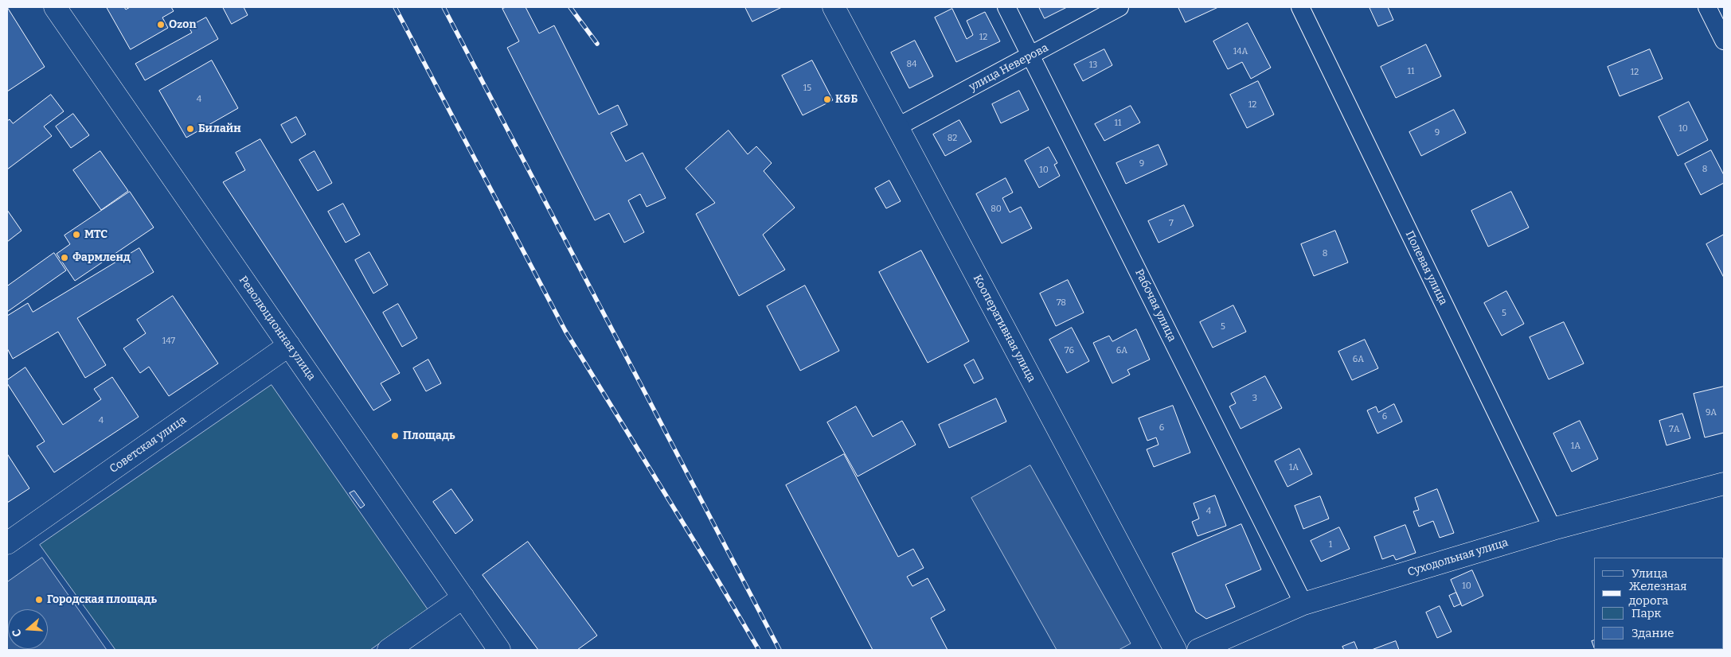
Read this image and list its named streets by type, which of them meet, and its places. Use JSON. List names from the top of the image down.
{
  "streets": {
    "street": [
      "улица Неверова",
      "Полевая улица",
      "Рабочая улица",
      "Революционная улица",
      "Кооперативная улица",
      "Советская улица",
      "Суходольная улица"
    ]
  },
  "crossings": [
    ["улица Неверова", "Рабочая улица"],
    ["улица Неверова", "Кооперативная улица"],
    ["Полевая улица", "Суходольная улица"],
    ["Рабочая улица", "Суходольная улица"],
    ["Революционная улица", "Советская улица"]
  ],
  "places": [
    "Ozon",
    "К&Б",
    "Билайн",
    "МТС",
    "Фармленд",
    "Площадь",
    "Городская площадь"
  ],
  "house_numbers": [
    "12",
    "14А",
    "84",
    "13",
    "11",
    "12",
    "15",
    "4",
    "12",
    "11",
    "10",
    "9",
    "82",
    "9",
    "8",
    "10",
    "80",
    "7",
    "8",
    "78",
    "5",
    "5",
    "147",
    "76",
    "6А",
    "6А",
    "3",
    "9А",
    "6",
    "4",
    "6",
    "7А",
    "1А",
    "1А",
    "4",
    "1",
    "10"
  ],
  "legend": [
    "Улица",
    "Железная дорога",
    "Парк",
    "Здание"
  ],
  "north": "left"
}
